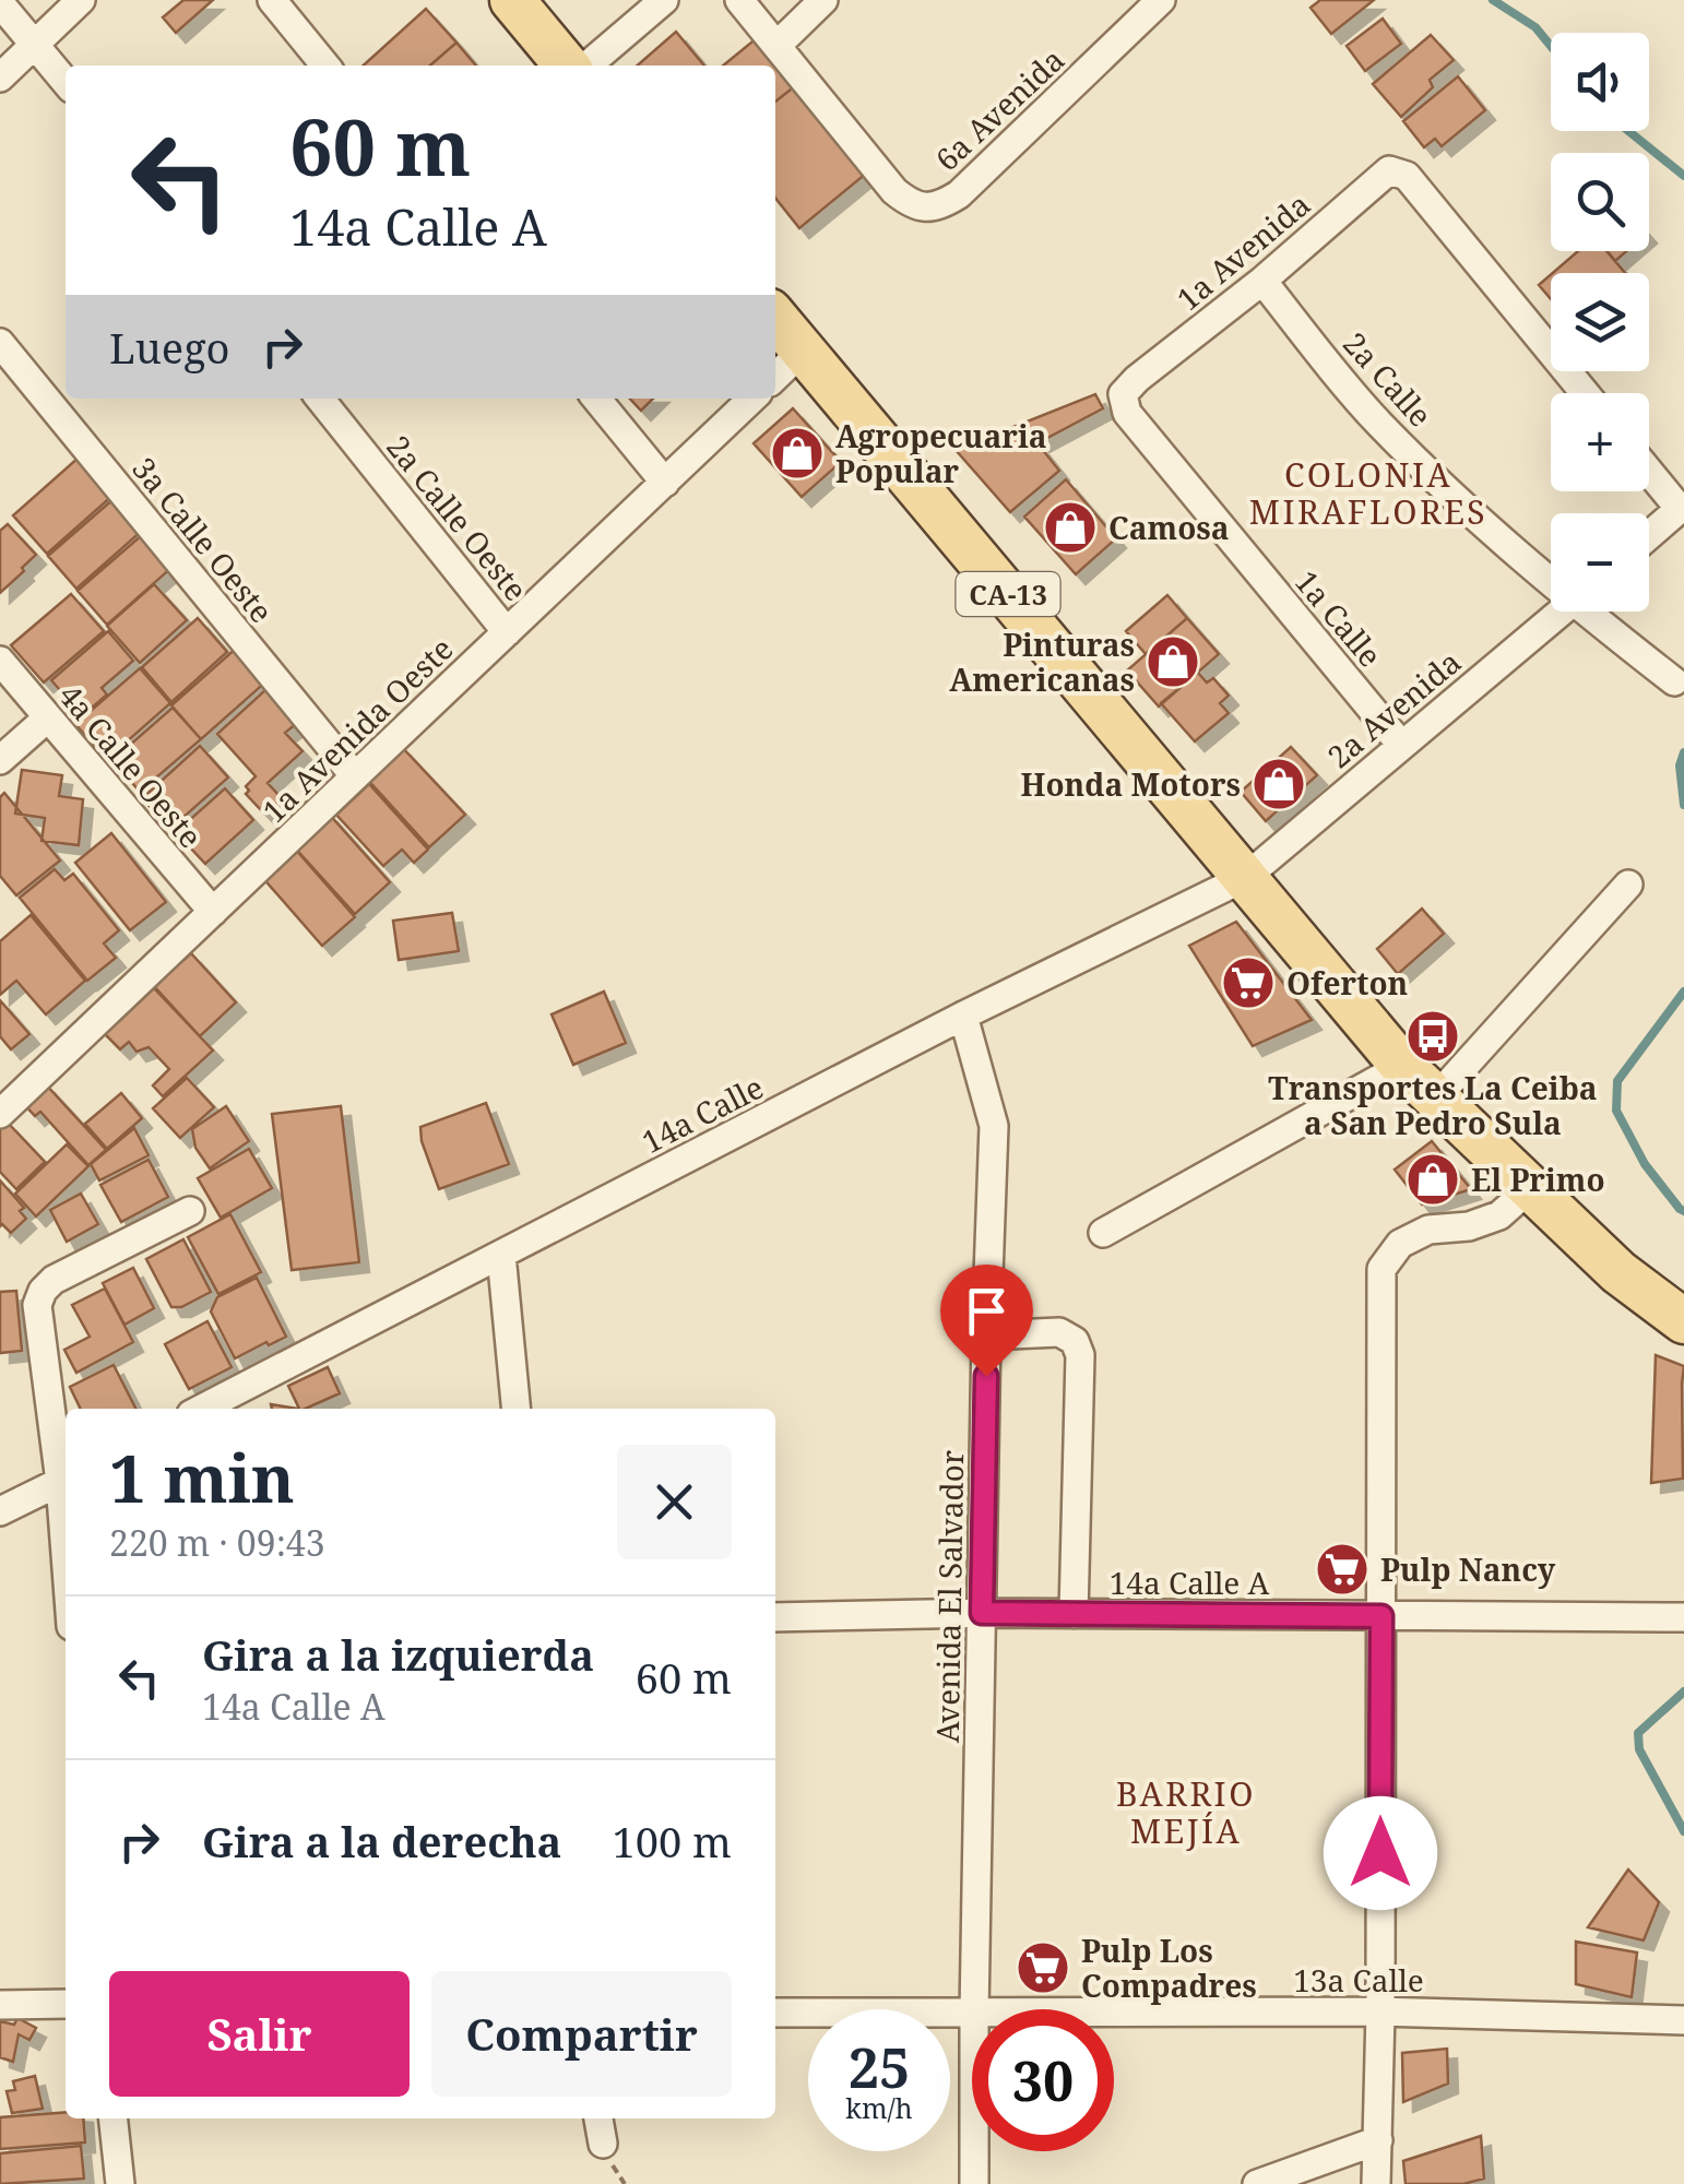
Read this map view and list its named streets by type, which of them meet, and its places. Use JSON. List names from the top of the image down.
{
  "streets": {
    "main road": ["CA-13"],
    "street": [
      "6a Avenida",
      "1a Avenida",
      "2a Calle",
      "2a Calle Oeste",
      "3a Calle Oeste",
      "1a Calle",
      "2a Avenida",
      "1a Avenida Oeste",
      "4a Calle Oeste",
      "14a Calle",
      "14a Calle A",
      "Avenida El Salvador",
      "13a Calle"
    ]
  },
  "crossings": [
    ["1a Avenida", "2a Calle"],
    ["1a Avenida", "1a Calle"],
    ["2a Calle Oeste", "1a Avenida Oeste"],
    ["3a Calle Oeste", "1a Avenida Oeste"],
    ["CA-13", "2a Avenida"],
    ["CA-13", "14a Calle"],
    ["1a Calle", "2a Avenida"],
    ["2a Avenida", "14a Calle"],
    ["1a Avenida Oeste", "4a Calle Oeste"],
    ["14a Calle", "Avenida El Salvador"],
    ["14a Calle A", "Avenida El Salvador"]
  ],
  "districts": ["COLONIA MIRAFLORES", "BARRIO MEJÍA"],
  "places": {
    "shop": [
      "Agropecuaria Popular",
      "Camosa",
      "Pinturas Americanas",
      "Honda Motors",
      "El Primo"
    ],
    "supermarket": ["Oferton", "Pulp Nancy", "Pulp Los Compadres"],
    "bus stop": ["Transportes La Ceiba a San Pedro Sula"]
  },
  "page": {
    "map_buttons": ["+", "−"],
    "turn": ["60 m", "14a Calle A"],
    "then": "Luego",
    "heading": ["1 min", "220 m · 09:43"],
    "list": [
      {
        "name": "Gira a la izquierda",
        "note": "14a Calle A",
        "value": "60 m"
      },
      {
        "name": "Gira a la derecha",
        "value": "100 m"
      }
    ],
    "buttons": ["Salir", "Compartir"],
    "speed": "25 km/h",
    "limit": "30"
  }
}
